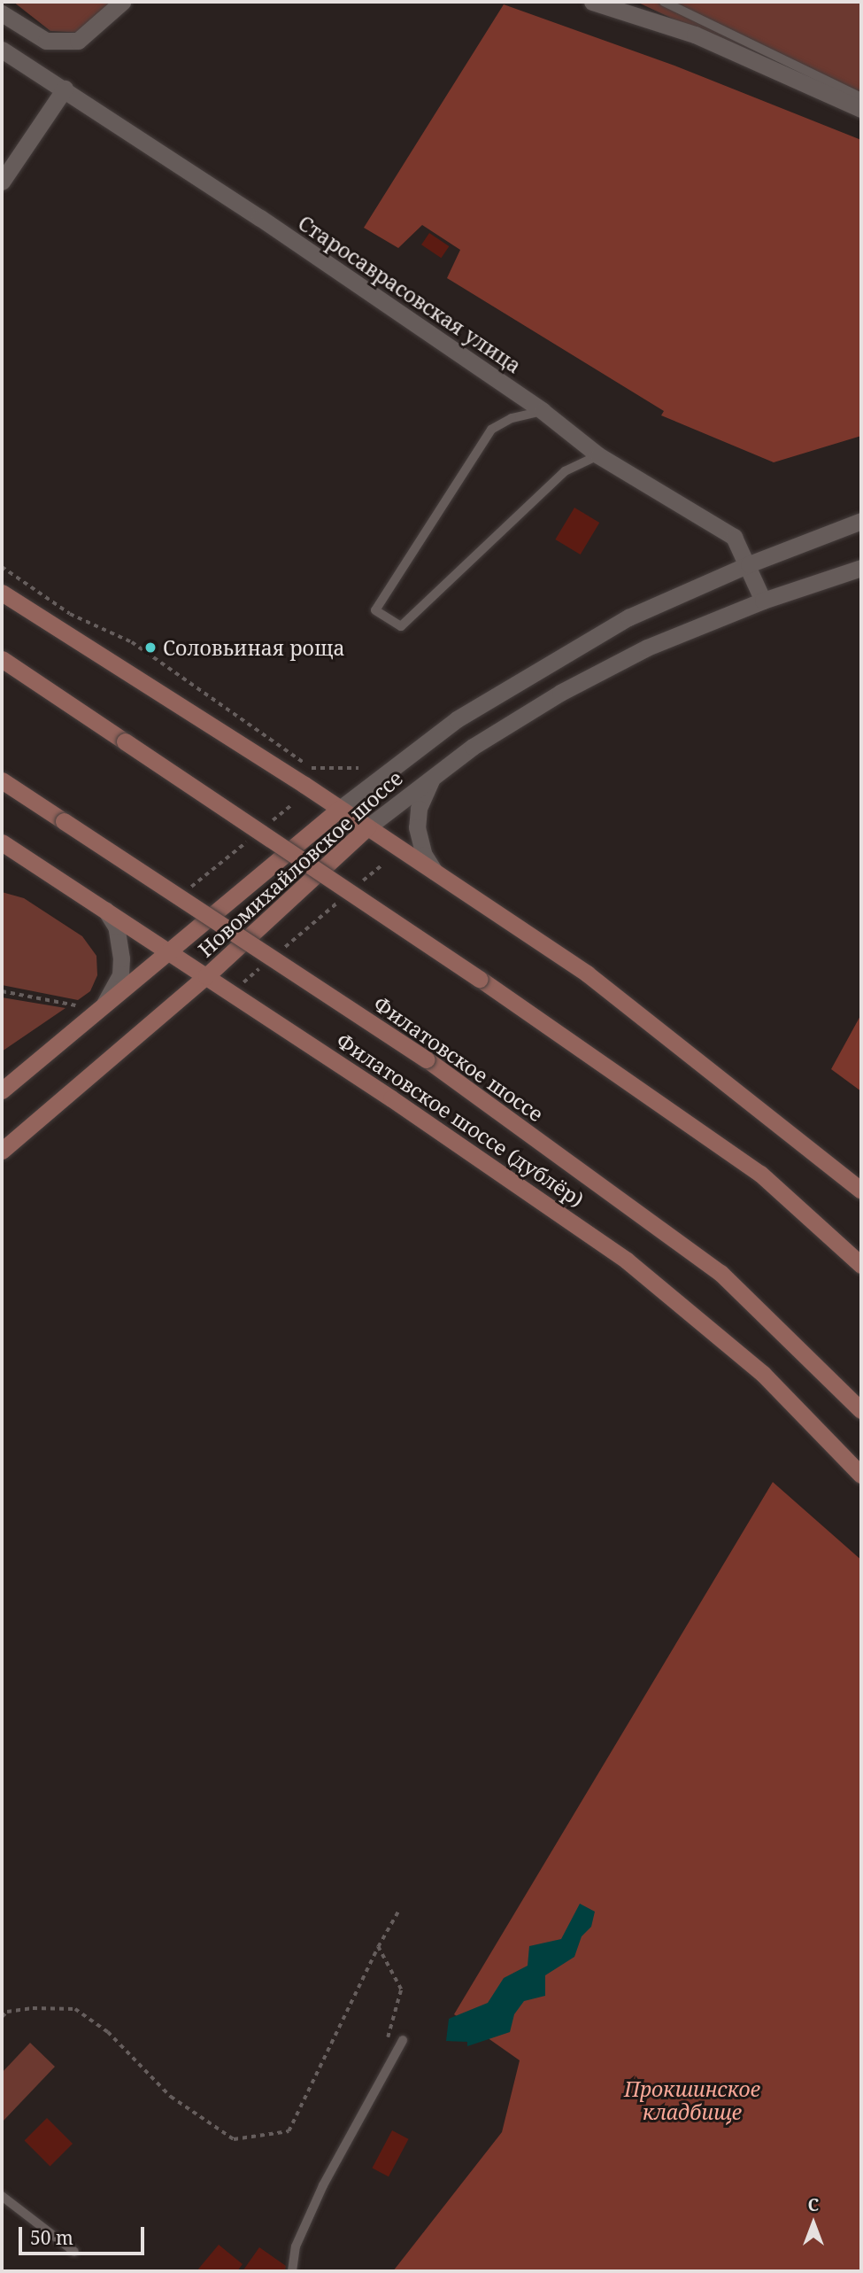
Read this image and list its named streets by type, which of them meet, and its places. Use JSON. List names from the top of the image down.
{
  "streets": {
    "main road": ["Новомихайловское шоссе", "Филатовское шоссе", "Филатовское шоссе (дублёр)"],
    "street": ["Старосаврасовская улица"]
  },
  "crossings": [
    ["Старосаврасовская улица", "Новомихайловское шоссе"],
    ["Новомихайловское шоссе", "Филатовское шоссе (дублёр)"]
  ],
  "parks": ["Прокшинское кладбище"],
  "places": ["Соловьиная роща"],
  "scale_bar": "50 m",
  "north": "top"
}
